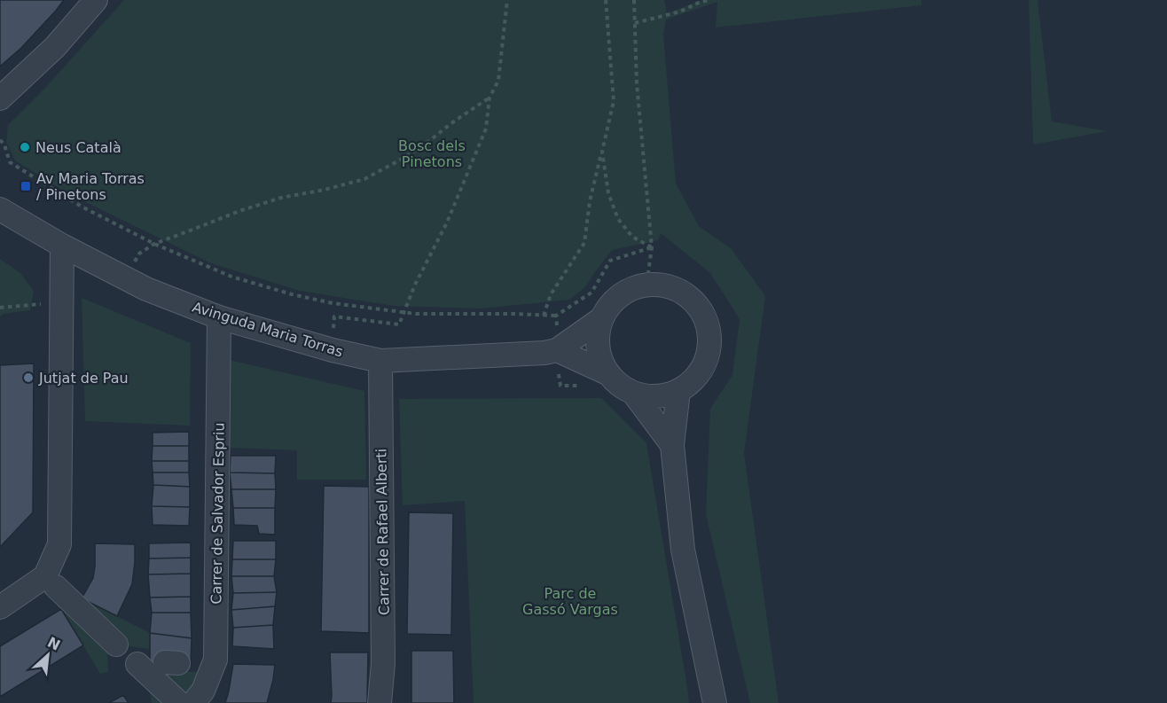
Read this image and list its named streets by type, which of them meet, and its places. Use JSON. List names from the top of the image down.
{
  "streets": {
    "street": ["Avinguda Maria Torras", "Carrer de Salvador Espriu", "Carrer de Rafael Alberti"]
  },
  "crossings": [
    ["Avinguda Maria Torras", "Carrer de Salvador Espriu"],
    ["Avinguda Maria Torras", "Carrer de Rafael Alberti"]
  ],
  "parks": ["Bosc dels Pinetons", "Parc de Gassó Vargas"],
  "places": {
    "other": ["Neus Català", "Jutjat de Pau"],
    "transit": ["Av Maria Torras / Pinetons"]
  },
  "north": "top right"
}
